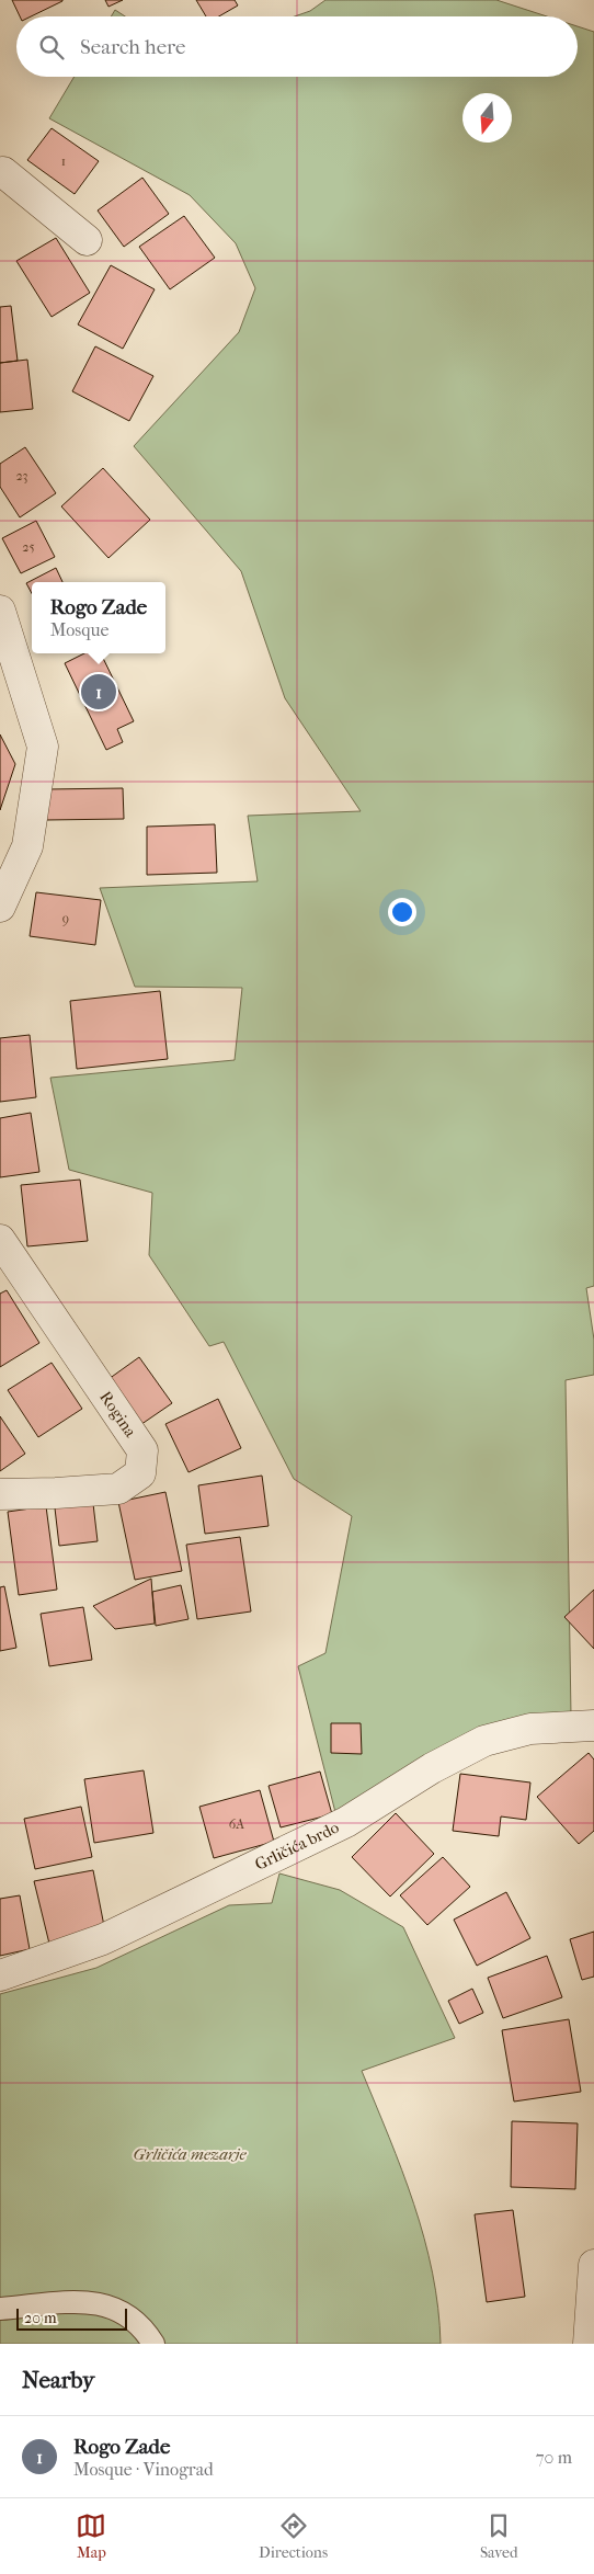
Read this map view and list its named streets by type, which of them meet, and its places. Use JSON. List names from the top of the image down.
{
  "streets": {
    "street": ["Rogina", "Grličića brdo"]
  },
  "parks": ["Grličića mezarje"],
  "house_numbers": [
    "1",
    "23",
    "25",
    "9",
    "6A"
  ],
  "scale_bar": "20 m",
  "north": "bottom",
  "page": {
    "search": "Search here",
    "popup": ["Rogo Zade", "Mosque"],
    "pins": "1",
    "scale": "20 m",
    "heading": "Nearby",
    "list": [
      {
        "mark": "1",
        "name": "Rogo Zade",
        "note": "Mosque · Vinograd",
        "value": "70 m"
      }
    ],
    "nav": ["Map", "Directions", "Saved"]
  }
}
